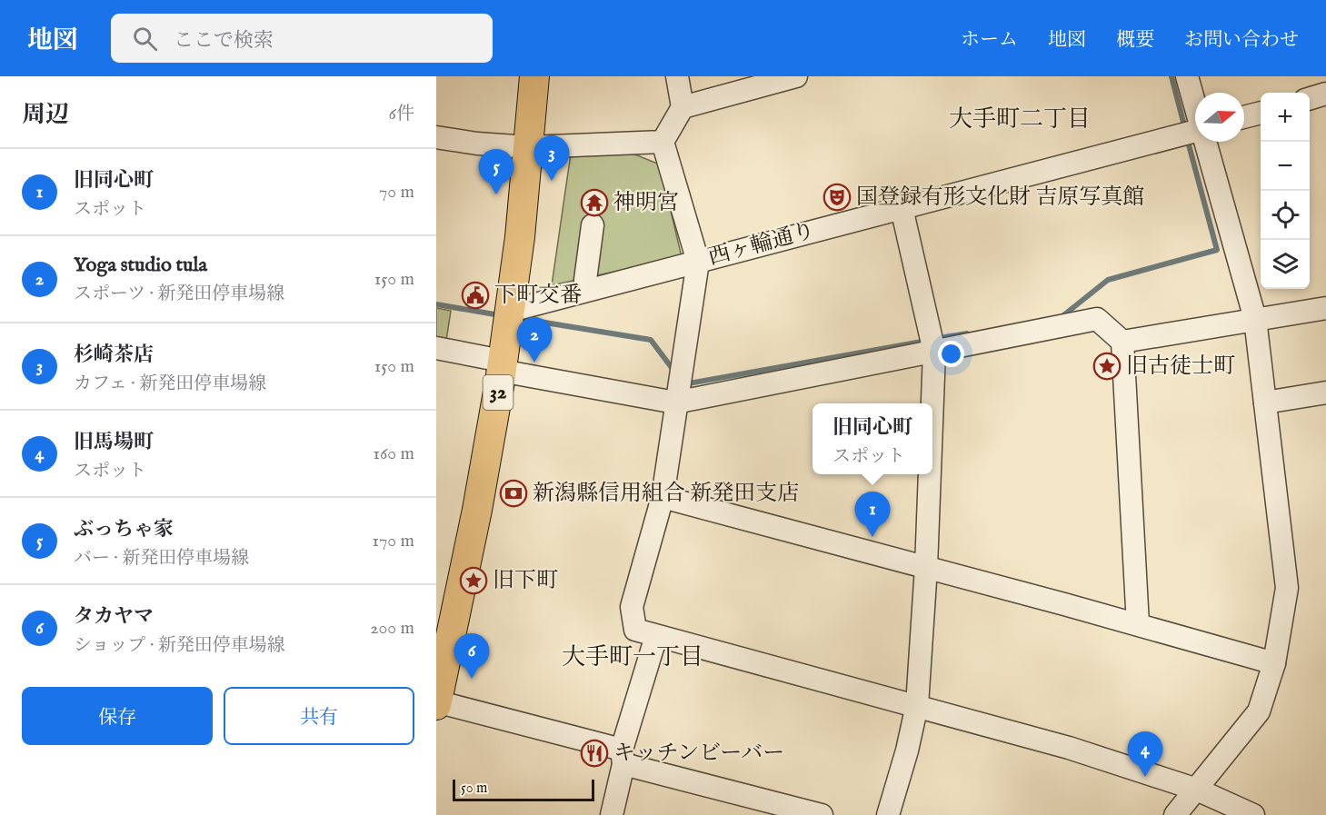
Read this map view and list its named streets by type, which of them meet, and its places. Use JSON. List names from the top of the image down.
{
  "streets": {
    "main road": ["32"],
    "street": ["西ヶ輪通り"]
  },
  "crossings": [
    ["西ヶ輪通り", "32"]
  ],
  "districts": ["大手町二丁目", "大手町一丁目"],
  "places": {
    "theatre": ["国登録有形文化財 吉原写真館"],
    "temple": ["神明宮"],
    "public building": ["下町交番"],
    "place": ["旧古徒士町", "旧下町"],
    "bank": ["新潟縣信用組合 新発田支店"],
    "restaurant": ["キッチンビーバー"]
  },
  "scale_bar": "50 m",
  "north": "right",
  "page": {
    "header": "地図",
    "search": "ここで検索",
    "nav": [
      "ホーム",
      "地図",
      "概要",
      "お問い合わせ"
    ],
    "heading": ["周辺", "6件"],
    "map_buttons": ["+", "−"],
    "pins": [
      "3",
      "5",
      "2",
      "1",
      "6",
      "4"
    ],
    "list": [
      {
        "mark": "1",
        "name": "旧同心町",
        "note": "スポット",
        "value": "70 m"
      },
      {
        "mark": "2",
        "name": "Yoga studio tula",
        "note": "スポーツ · 新発田停車場線",
        "value": "150 m"
      },
      {
        "mark": "3",
        "name": "杉崎茶店",
        "note": "カフェ · 新発田停車場線",
        "value": "150 m"
      },
      {
        "mark": "4",
        "name": "旧馬場町",
        "note": "スポット",
        "value": "160 m"
      },
      {
        "mark": "5",
        "name": "ぶっちゃ家",
        "note": "バー · 新発田停車場線",
        "value": "170 m"
      },
      {
        "mark": "6",
        "name": "タカヤマ",
        "note": "ショップ · 新発田停車場線",
        "value": "200 m"
      }
    ],
    "popup": ["旧同心町", "スポット"],
    "buttons": ["保存", "共有"],
    "scale": "50 m"
  }
}
